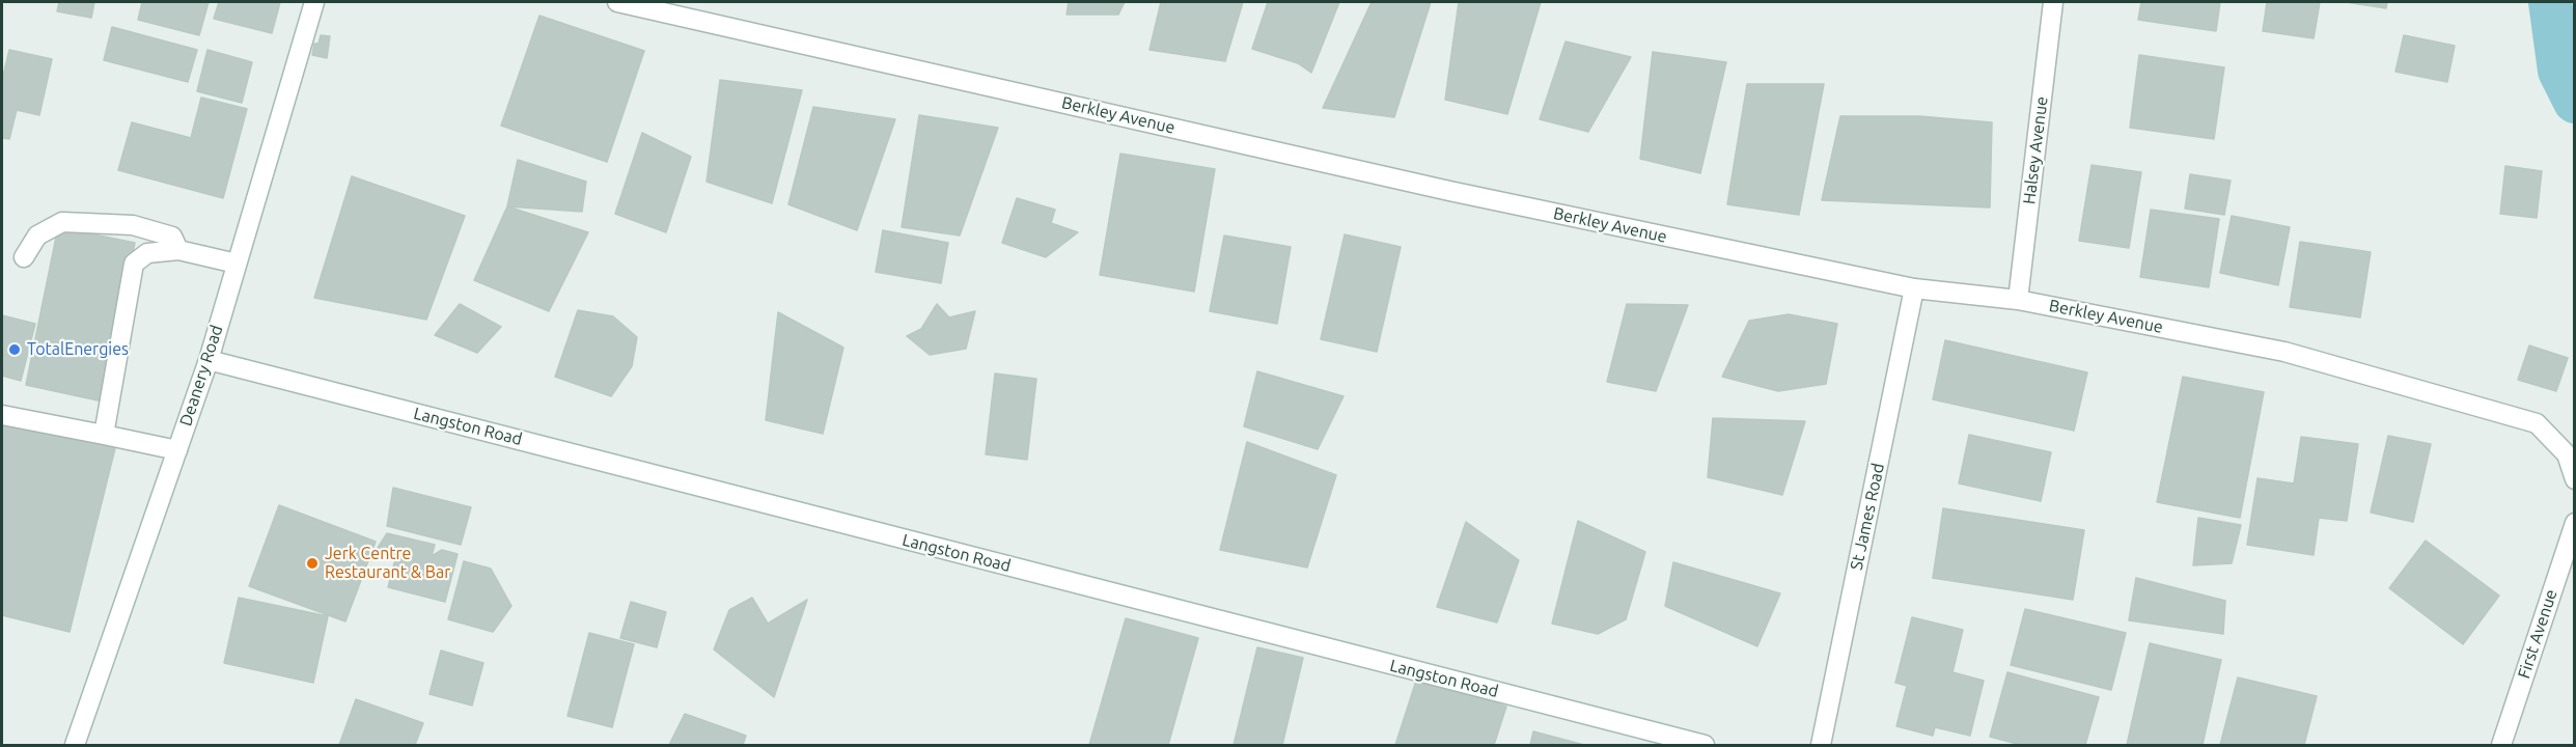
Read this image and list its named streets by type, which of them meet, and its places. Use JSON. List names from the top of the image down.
{
  "streets": {
    "street": [
      "Berkley Avenue",
      "Halsey Avenue",
      "Deanery Road",
      "Langston Road",
      "St James Road",
      "First Avenue"
    ]
  },
  "crossings": [
    ["Berkley Avenue", "Halsey Avenue"],
    ["Berkley Avenue", "St James Road"],
    ["Deanery Road", "Langston Road"]
  ],
  "places": ["TotalEnergies", "Jerk Centre Restaurant & Bar"]
}
